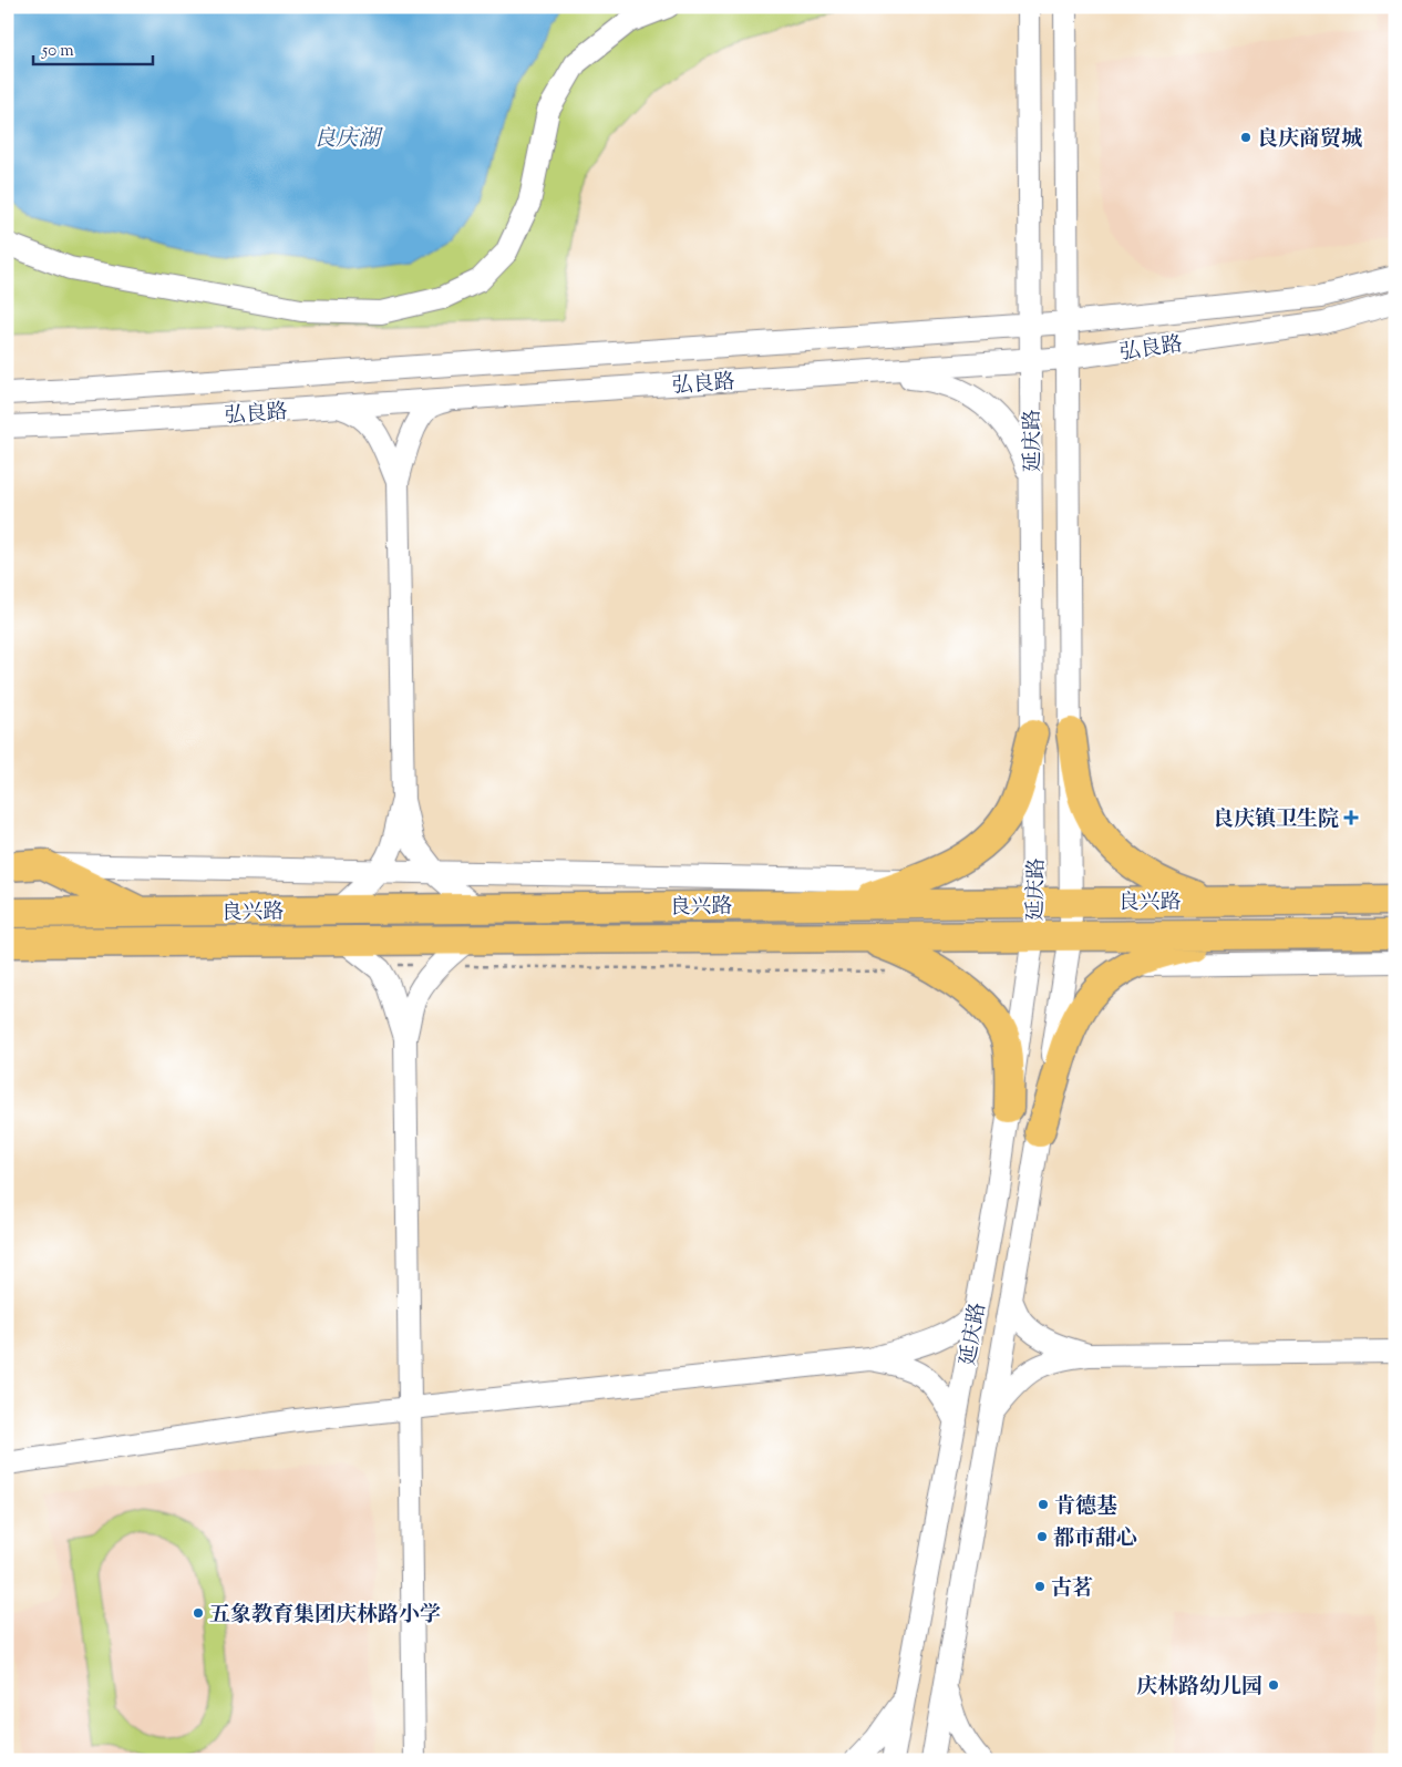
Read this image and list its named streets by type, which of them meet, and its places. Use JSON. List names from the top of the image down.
{
  "streets": {
    "main road": ["良兴路"],
    "street": ["弘良路", "延庆路"]
  },
  "crossings": [
    ["弘良路", "延庆路"],
    ["延庆路", "良兴路"]
  ],
  "water": ["良庆湖"],
  "places": {
    "other": [
      "良庆商贸城",
      "肯德基",
      "都市甜心",
      "古茗",
      "五象教育集团庆林路小学",
      "庆林路幼儿园"
    ],
    "health": ["良庆镇卫生院"]
  },
  "scale_bar": "50 m"
}
